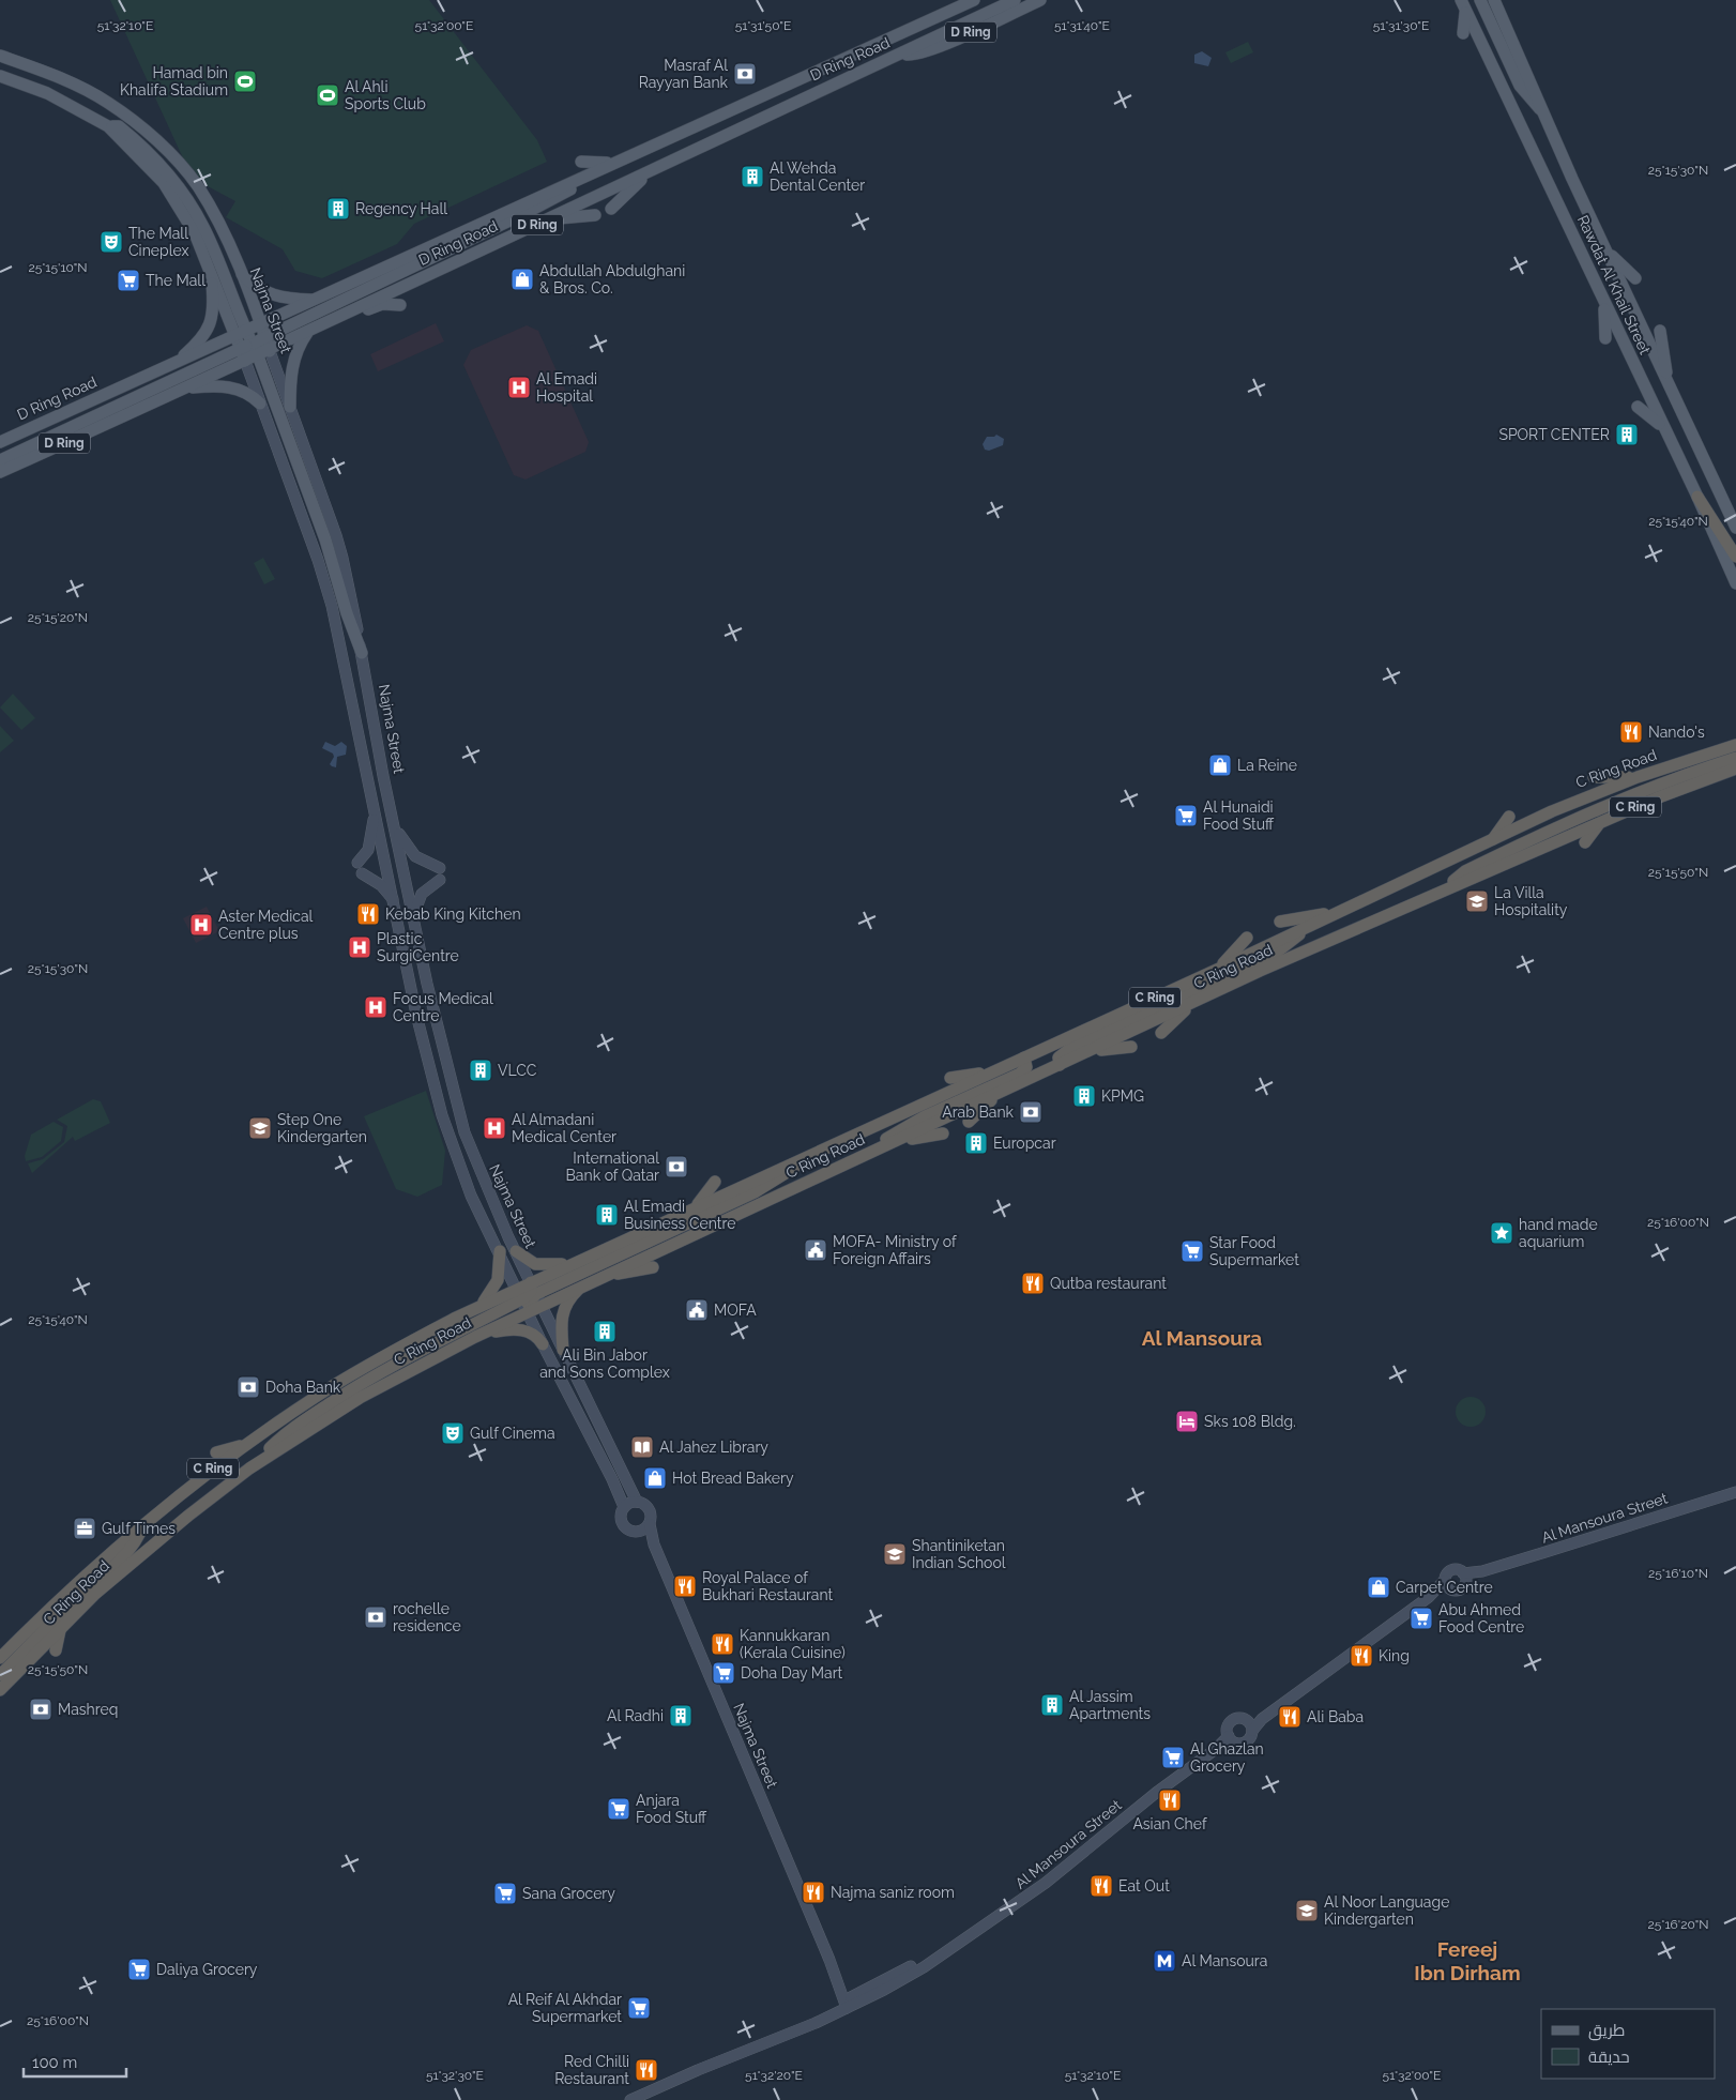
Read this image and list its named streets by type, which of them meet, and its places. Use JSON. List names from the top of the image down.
{
  "streets": {
    "highway": ["C Ring Road", "C Ring"],
    "main road": [
      "D Ring",
      "D Ring Road",
      "Rawdat Al Khail Street",
      "Najma Street",
      "Al Mansoura Street"
    ]
  },
  "crossings": [
    ["D Ring", "D Ring Road"],
    ["D Ring Road", "Najma Street"],
    ["Najma Street", "C Ring Road"],
    ["Najma Street", "Al Mansoura Street"]
  ],
  "districts": ["Al Mansoura", "Fereej Ibn Dirham"],
  "places": {
    "bank": [
      "Masraf Al Rayyan Bank",
      "Arab Bank",
      "International Bank of Qatar",
      "Doha Bank",
      "rochelle residence",
      "Mashreq"
    ],
    "sports": ["Hamad bin Khalifa Stadium", "Al Ahli Sports Club"],
    "building": [
      "Al Wehda Dental Center",
      "Regency Hall",
      "SPORT CENTER",
      "VLCC",
      "KPMG",
      "Europcar",
      "Al Emadi Business Centre",
      "Ali Bin Jabor and Sons Complex",
      "Al Jassim Apartments",
      "Al Radhi"
    ],
    "theatre": ["The Mall Cineplex", "Gulf Cinema"],
    "shop": [
      "Abdullah Abdulghani & Bros. Co.",
      "La Reine",
      "Hot Bread Bakery",
      "Carpet Centre"
    ],
    "supermarket": [
      "The Mall",
      "Al Hunaidi Food Stuff",
      "Star Food Supermarket",
      "Abu Ahmed Food Centre",
      "Doha Day Mart",
      "Al Ghazlan Grocery",
      "Anjara Food Stuff",
      "Sana Grocery",
      "Daliya Grocery",
      "Al Reif Al Akhdar Supermarket"
    ],
    "hospital": [
      "Al Emadi Hospital",
      "Aster Medical Centre plus",
      "Plastic SurgiCentre",
      "Focus Medical Centre",
      "Al Almadani Medical Center"
    ],
    "restaurant": [
      "Nando's",
      "Kebab King Kitchen",
      "Qutba restaurant",
      "Royal Palace of Bukhari Restaurant",
      "Kannukkaran (Kerala Cuisine)",
      "King",
      "Ali Baba",
      "Asian Chef",
      "Eat Out",
      "Najma saniz room",
      "Red Chilli Restaurant"
    ],
    "school or university": [
      "La Villa Hospitality",
      "Step One Kindergarten",
      "Shantiniketan Indian School",
      "Al Noor Language Kindergarten"
    ],
    "place": ["hand made aquarium"],
    "public building": ["MOFA- Ministry of Foreign Affairs", "MOFA"],
    "hotel": ["Sks 108 Bldg."],
    "library": ["Al Jahez Library"],
    "office": ["Gulf Times"],
    "metro station": ["Al Mansoura"]
  },
  "legend": ["طريق", "حديقة"],
  "scale_bar": "100 m",
  "coordinates": [
    "51°32'10\"E",
    "51°32'00\"E",
    "51°31'50\"E",
    "51°31'40\"E",
    "51°31'30\"E",
    "25°15'30\"N",
    "25°15'10\"N",
    "25°15'40\"N",
    "25°15'20\"N",
    "25°15'50\"N",
    "25°16'00\"N",
    "25°16'10\"N",
    "25°16'20\"N",
    "51°32'30\"E",
    "51°32'20\"E"
  ]
}
